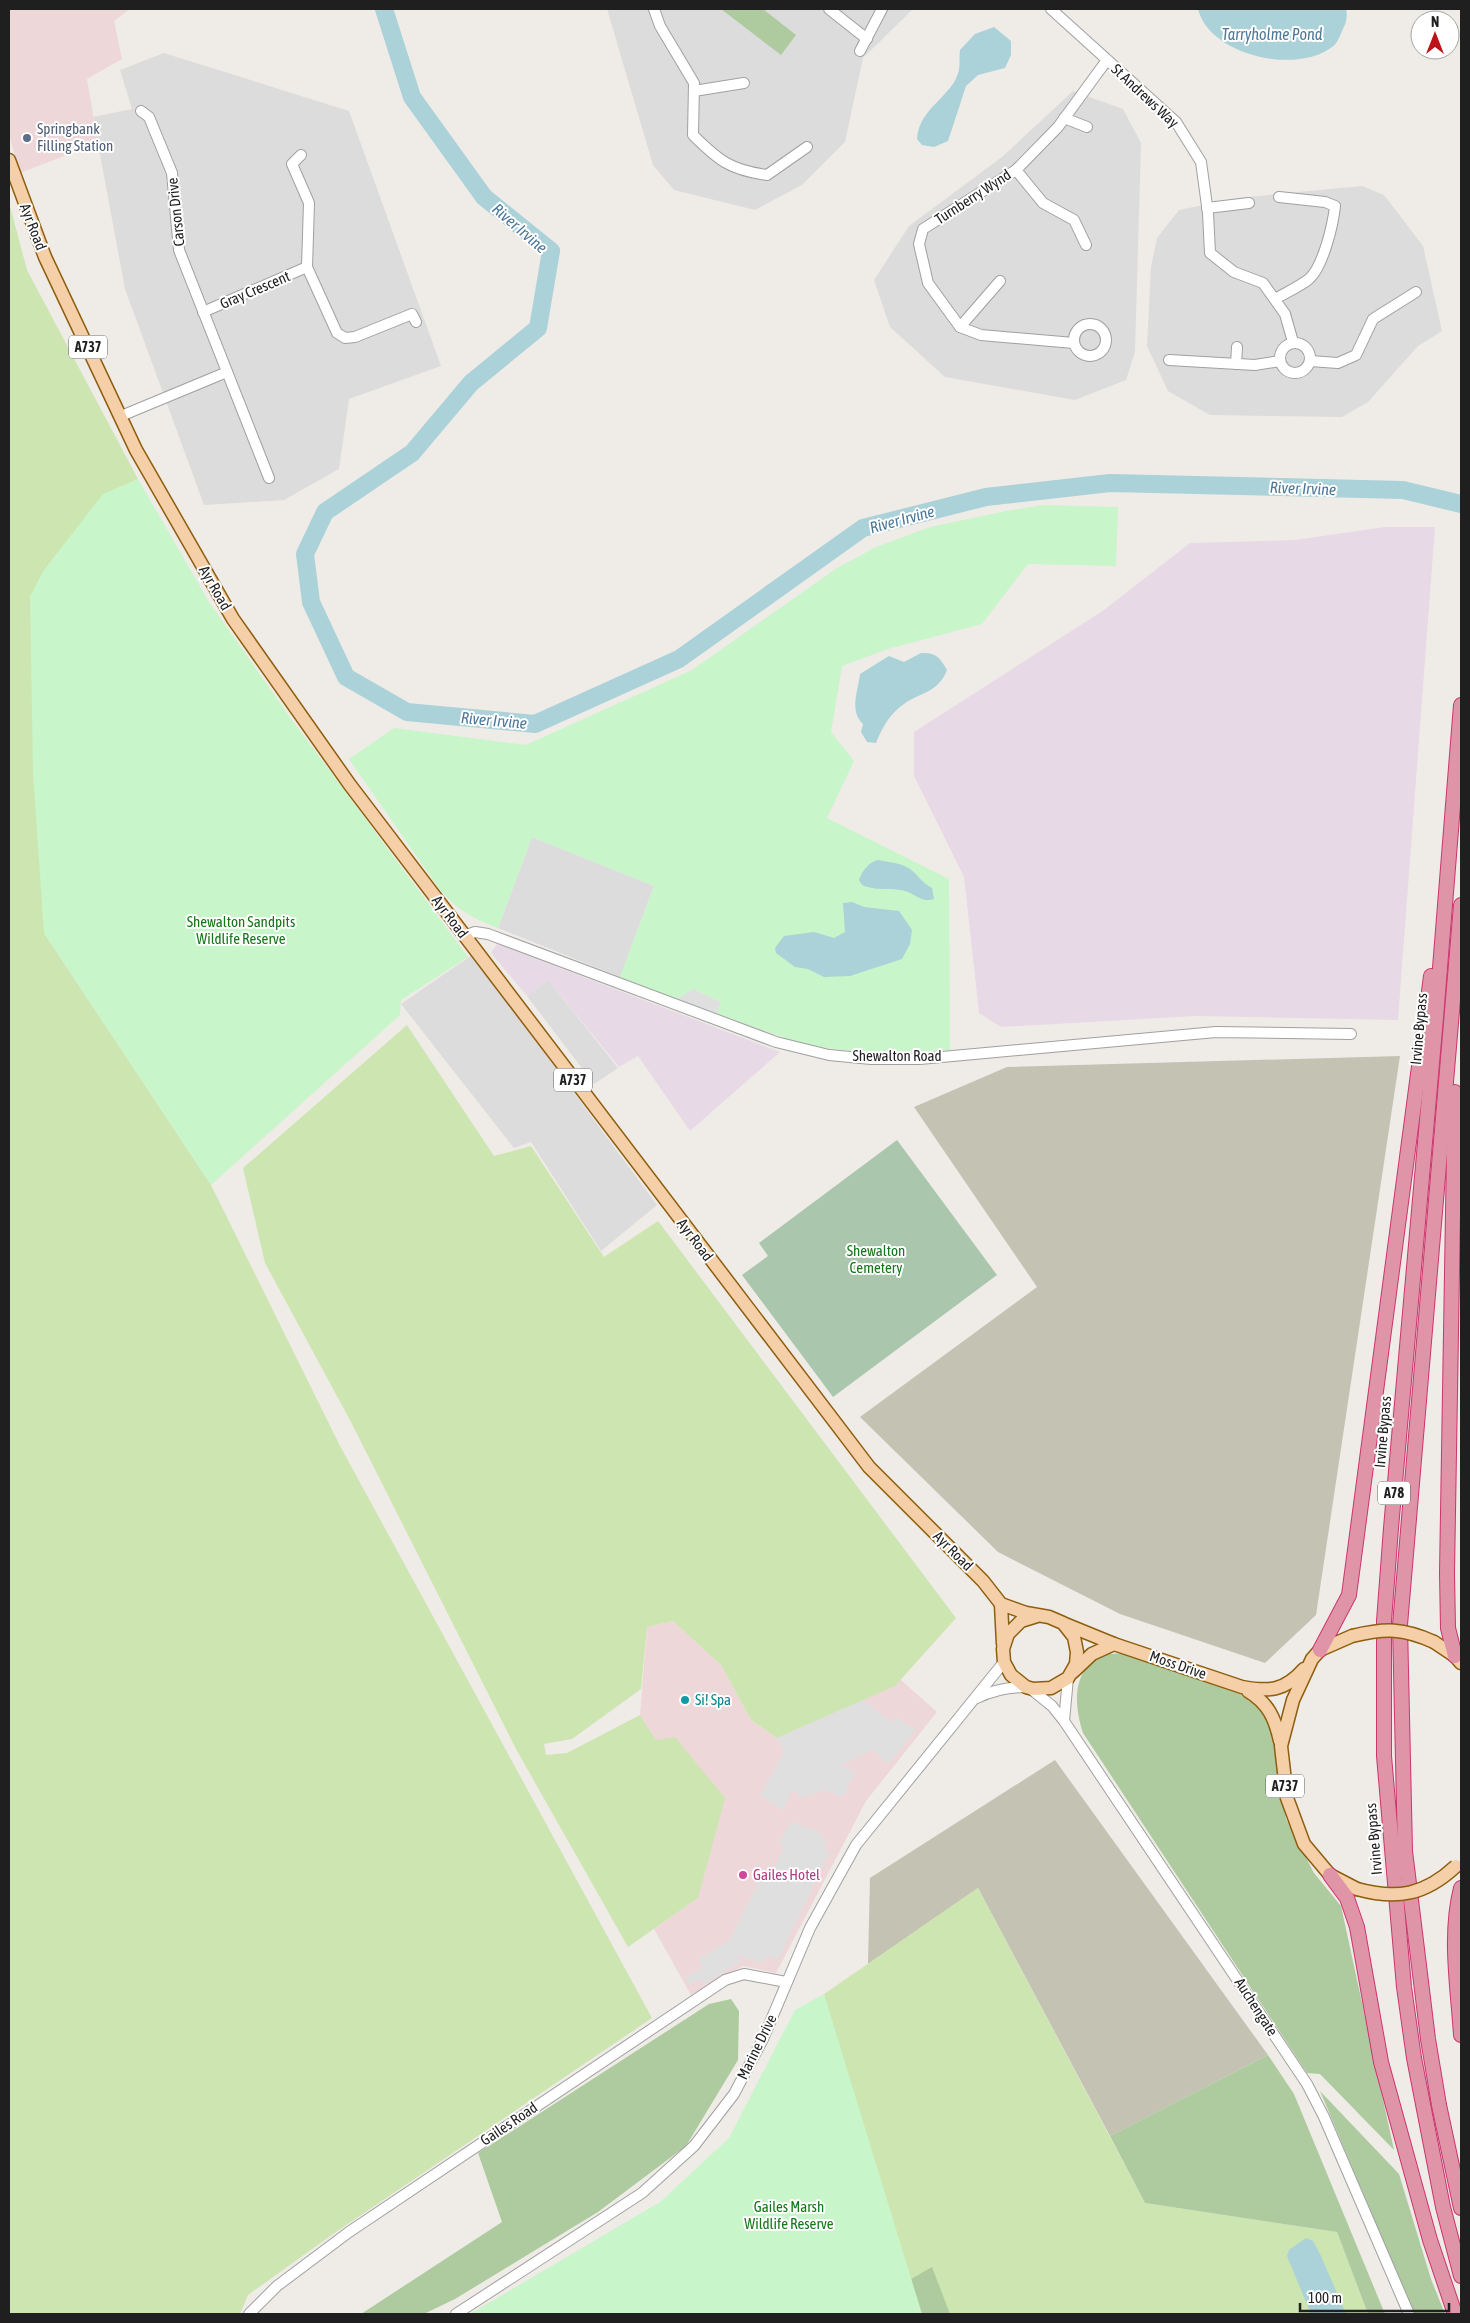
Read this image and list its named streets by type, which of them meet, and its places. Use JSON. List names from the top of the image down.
{
  "streets": {
    "highway": ["Irvine Bypass", "A78"],
    "main road": ["Ayr Road", "A737", "Moss Drive"],
    "street": [
      "St Andrews Way",
      "Turnberry Wynd",
      "Carson Drive",
      "Gray Crescent",
      "Shewalton Road",
      "Auchengate",
      "Marine Drive",
      "Gailes Road"
    ]
  },
  "crossings": [
    ["St Andrews Way", "Turnberry Wynd"],
    ["Carson Drive", "Gray Crescent"],
    ["Ayr Road", "A737"],
    ["Ayr Road", "Shewalton Road"],
    ["A737", "Moss Drive"],
    ["A737", "Auchengate"],
    ["A737", "Marine Drive"],
    ["Moss Drive", "Auchengate"],
    ["Moss Drive", "Marine Drive"],
    ["Auchengate", "Marine Drive"],
    ["Marine Drive", "Gailes Road"]
  ],
  "water": ["Tarryholme Pond", "River Irvine"],
  "parks": ["Shewalton Sandpits Wildlife Reserve", "Shewalton Cemetery", "Gailes Marsh Wildlife Reserve"],
  "places": ["Springbank Filling Station", "Si! Spa", "Gailes Hotel"],
  "scale_bar": "100 m",
  "north": "top"
}
